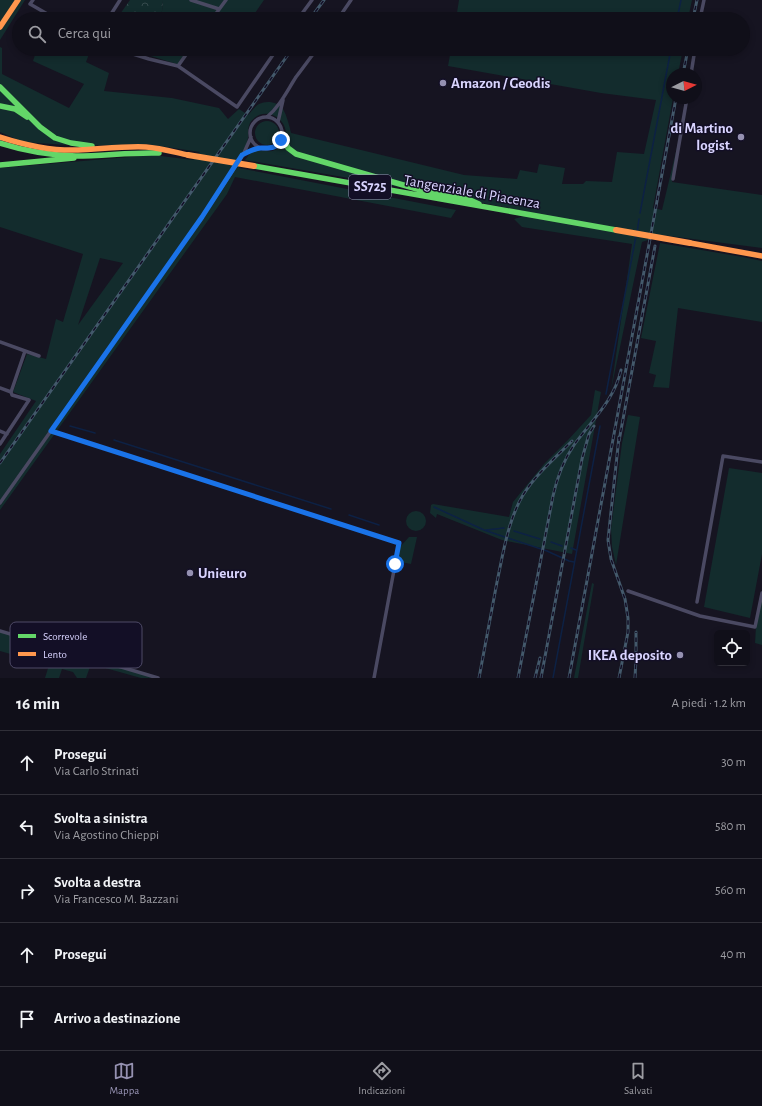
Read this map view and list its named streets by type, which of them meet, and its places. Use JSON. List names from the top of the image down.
{
  "streets": {
    "main road": ["SS725", "Tangenziale di Piacenza"]
  },
  "places": [
    "Amazon / Geodis",
    "di Martino logist.",
    "Unieuro",
    "IKEA deposito"
  ],
  "legend": ["Scorrevole", "Lento"],
  "north": "right",
  "page": {
    "search": "Cerca qui",
    "heading": ["16 min", "A piedi · 1.2 km"],
    "list": [
      ["Prosegui", "Via Carlo Strinati", "30 m"],
      ["Svolta a sinistra", "Via Agostino Chieppi", "580 m"],
      ["Svolta a destra", "Via Francesco M. Bazzani", "560 m"],
      ["Prosegui", "40 m"],
      "Arrivo a destinazione"
    ],
    "nav": ["Mappa", "Indicazioni", "Salvati"]
  }
}
